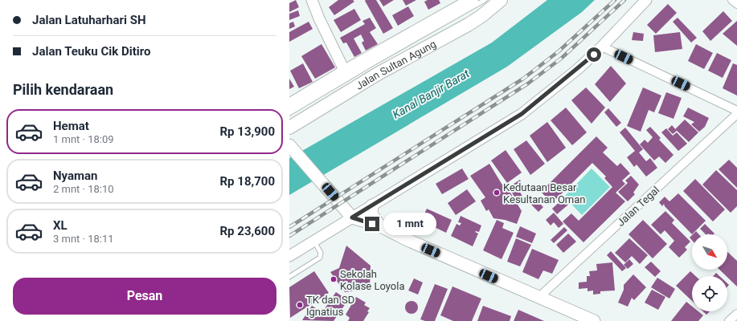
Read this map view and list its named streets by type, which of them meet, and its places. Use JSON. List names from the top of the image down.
{
  "streets": {
    "main road": ["Jalan Sultan Agung"],
    "street": ["Jalan Tegal"]
  },
  "water": ["Kanal Banjir Barat"],
  "places": ["Kedutaan Besar Kesultanan Oman", "Sekolah Kolase Loyola", "TK dan SD Ignatius"],
  "north": "bottom right",
  "page": {
    "banner": ["Jalan Latuharhari SH", "Jalan Teuku Cik Ditiro"],
    "heading": "Pilih kendaraan",
    "list": [
      {
        "name": "Hemat",
        "note": "1 mnt · 18:09",
        "value": "Rp 13,900"
      },
      {
        "name": "Nyaman",
        "note": "2 mnt · 18:10",
        "value": "Rp 18,700"
      },
      {
        "name": "XL",
        "note": "3 mnt · 18:11",
        "value": "Rp 23,600"
      }
    ],
    "bubble": "1 mnt",
    "buttons": "Pesan"
  }
}
